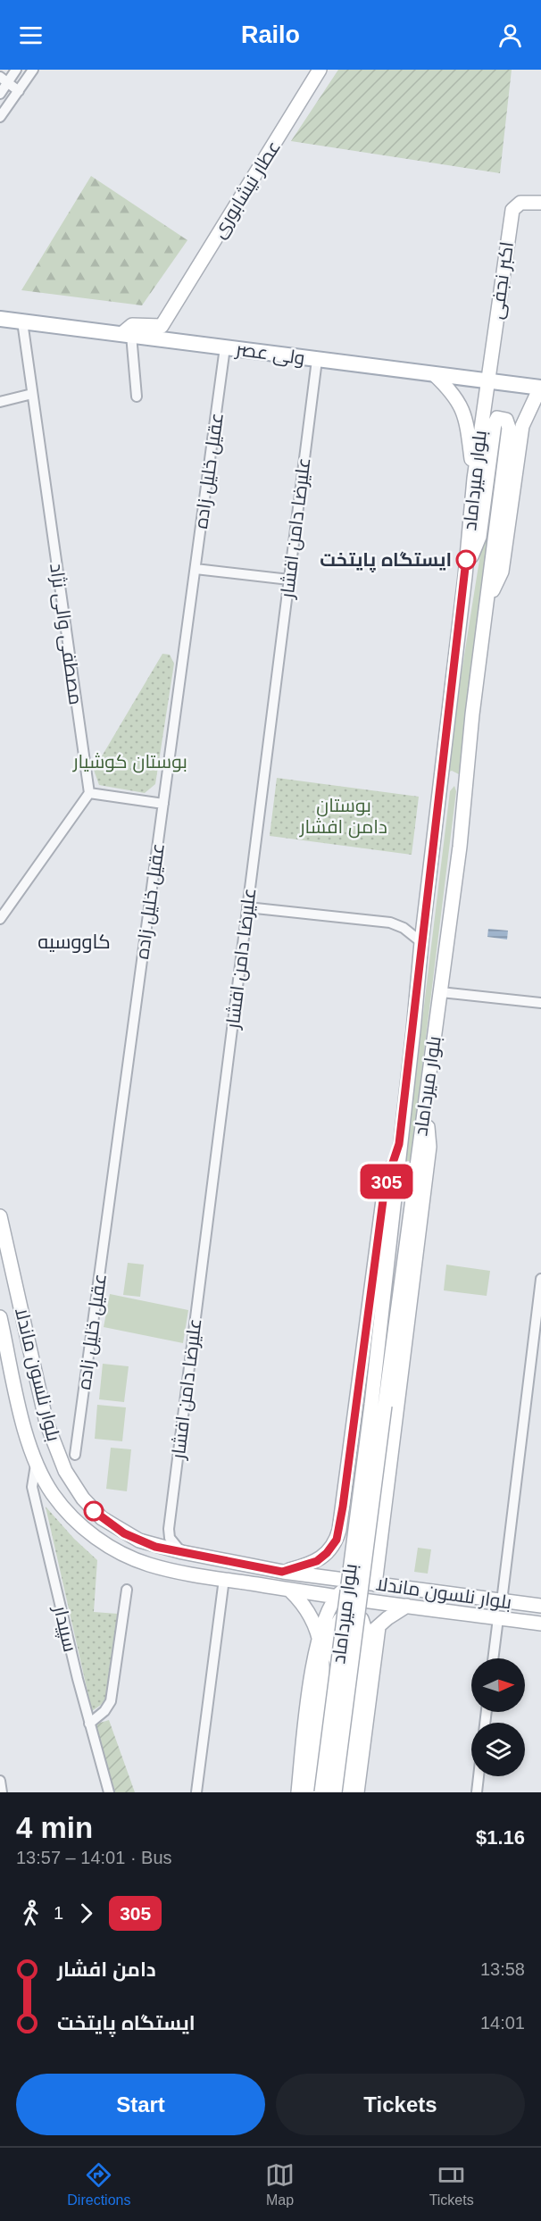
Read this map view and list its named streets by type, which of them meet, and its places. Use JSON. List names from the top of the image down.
{
  "streets": {
    "main road": [
      "عطار نیشابوری",
      "اکبر نجفی",
      "ولی عصر",
      "بلوار میرداماد",
      "بلوار نلسون ماندلا"
    ],
    "street": [
      "عقیل خلیل زاده",
      "علیرضا دامن افشار",
      "مصطفی والی نژاد",
      "سپیدار"
    ]
  },
  "crossings": [
    ["عطار نیشابوری", "ولی عصر"],
    ["اکبر نجفی", "ولی عصر"],
    ["اکبر نجفی", "بلوار میرداماد"],
    ["ولی عصر", "عقیل خلیل زاده"],
    ["ولی عصر", "بلوار میرداماد"],
    ["ولی عصر", "علیرضا دامن افشار"],
    ["ولی عصر", "مصطفی والی نژاد"],
    ["علیرضا دامن افشار", "بلوار نلسون ماندلا"],
    ["بلوار نلسون ماندلا", "سپیدار"]
  ],
  "districts": ["کاووسیه"],
  "parks": ["بوستان کوشیار", "بوستان دامن افشار"],
  "places": ["ایستگاه پایتخت"],
  "lines": ["bus line 305"],
  "north": "right",
  "page": {
    "header": "Railo",
    "on_map": "305",
    "heading": ["4 min", "13:57 – 14:01 · Bus", "$1.16"],
    "legs": ["1", "305"],
    "list": [
      {
        "name": "دامن افشار",
        "value": "13:58"
      },
      {
        "name": "ایستگاه پایتخت",
        "value": "14:01"
      }
    ],
    "buttons": ["Start", "Tickets"],
    "tabs": ["Directions", "Map", "Tickets"]
  }
}
